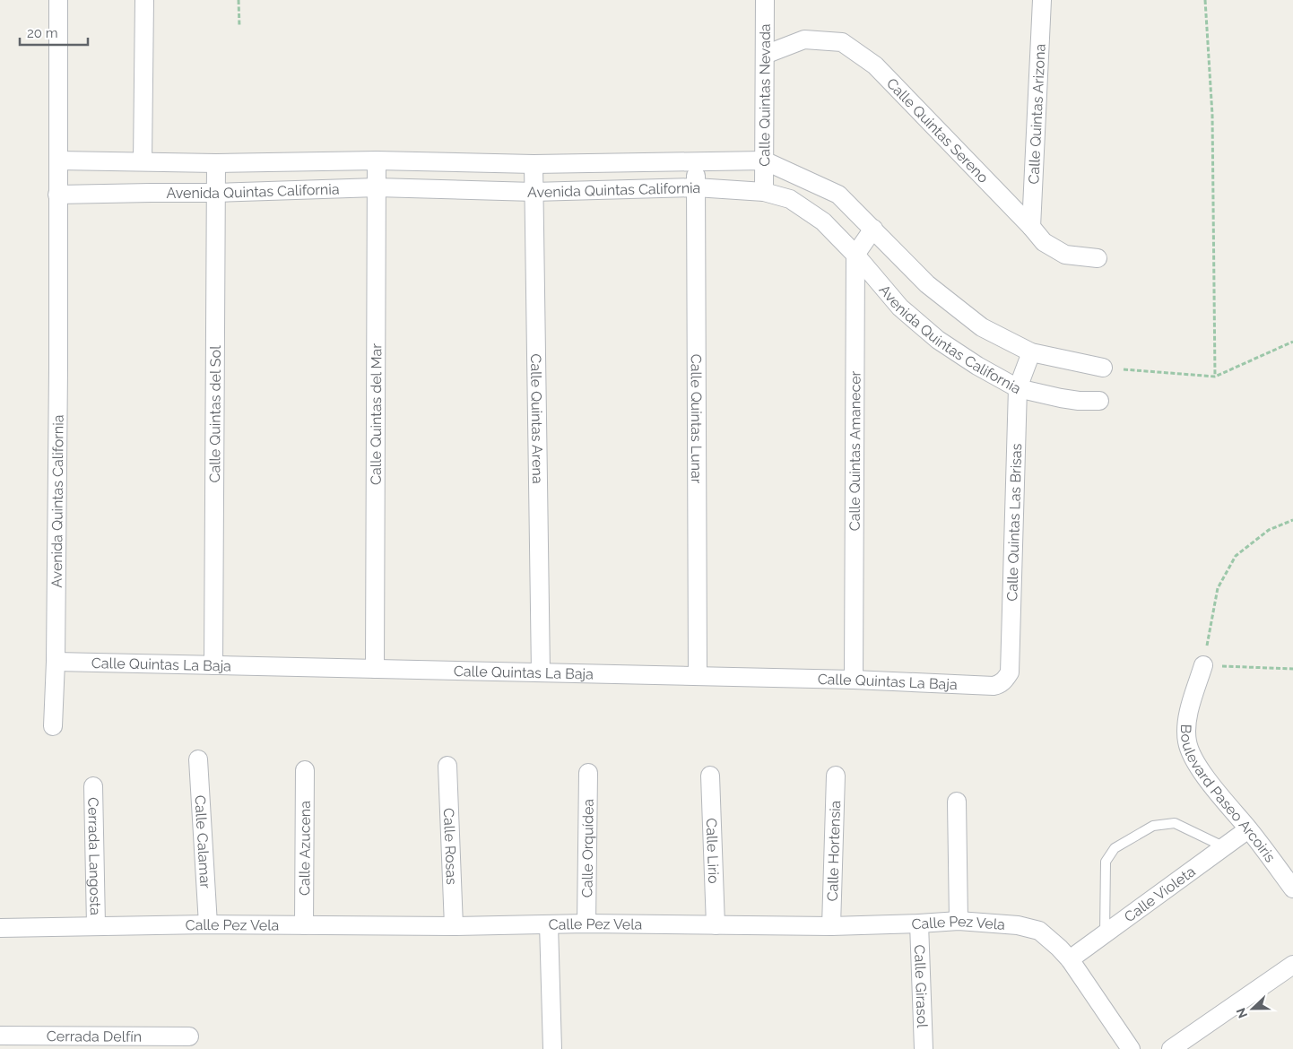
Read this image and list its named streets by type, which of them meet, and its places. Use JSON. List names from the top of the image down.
{
  "streets": {
    "street": [
      "Calle Quintas Nevada",
      "Calle Quintas Arizona",
      "Calle Quintas Sereno",
      "Avenida Quintas California",
      "Calle Quintas del Sol",
      "Calle Quintas del Mar",
      "Calle Quintas Arena",
      "Calle Quintas Lunar",
      "Calle Quintas Amanecer",
      "Calle Quintas Las Brisas",
      "Calle Quintas La Baja",
      "Boulevard Paseo Arcoiris",
      "Calle Calamar",
      "Calle Rosas",
      "Calle Azucena",
      "Calle Orquídea",
      "Calle Lirio",
      "Calle Hortensia",
      "Cerrada Langosta",
      "Calle Violeta",
      "Calle Pez Vela",
      "Calle Girasol",
      "Cerrada Delfín"
    ]
  },
  "crossings": [
    ["Calle Quintas Nevada", "Calle Quintas Sereno"],
    ["Calle Quintas Nevada", "Avenida Quintas California"],
    ["Calle Quintas Arizona", "Calle Quintas Sereno"],
    ["Avenida Quintas California", "Calle Quintas del Sol"],
    ["Avenida Quintas California", "Calle Quintas del Mar"],
    ["Avenida Quintas California", "Calle Quintas Arena"],
    ["Avenida Quintas California", "Calle Quintas Lunar"],
    ["Avenida Quintas California", "Calle Quintas Amanecer"],
    ["Avenida Quintas California", "Calle Quintas Las Brisas"],
    ["Avenida Quintas California", "Calle Quintas La Baja"],
    ["Calle Quintas del Sol", "Calle Quintas La Baja"],
    ["Calle Quintas del Mar", "Calle Quintas La Baja"],
    ["Calle Quintas Arena", "Calle Quintas La Baja"],
    ["Calle Quintas Lunar", "Calle Quintas La Baja"],
    ["Calle Quintas Amanecer", "Calle Quintas La Baja"],
    ["Calle Quintas Las Brisas", "Calle Quintas La Baja"],
    ["Boulevard Paseo Arcoiris", "Calle Violeta"],
    ["Calle Calamar", "Calle Pez Vela"],
    ["Calle Rosas", "Calle Pez Vela"],
    ["Calle Azucena", "Calle Pez Vela"],
    ["Calle Orquídea", "Calle Pez Vela"],
    ["Calle Lirio", "Calle Pez Vela"],
    ["Calle Hortensia", "Calle Pez Vela"],
    ["Cerrada Langosta", "Calle Pez Vela"],
    ["Calle Violeta", "Calle Pez Vela"],
    ["Calle Pez Vela", "Calle Girasol"]
  ],
  "scale_bar": "20 m",
  "north": "left"
}
